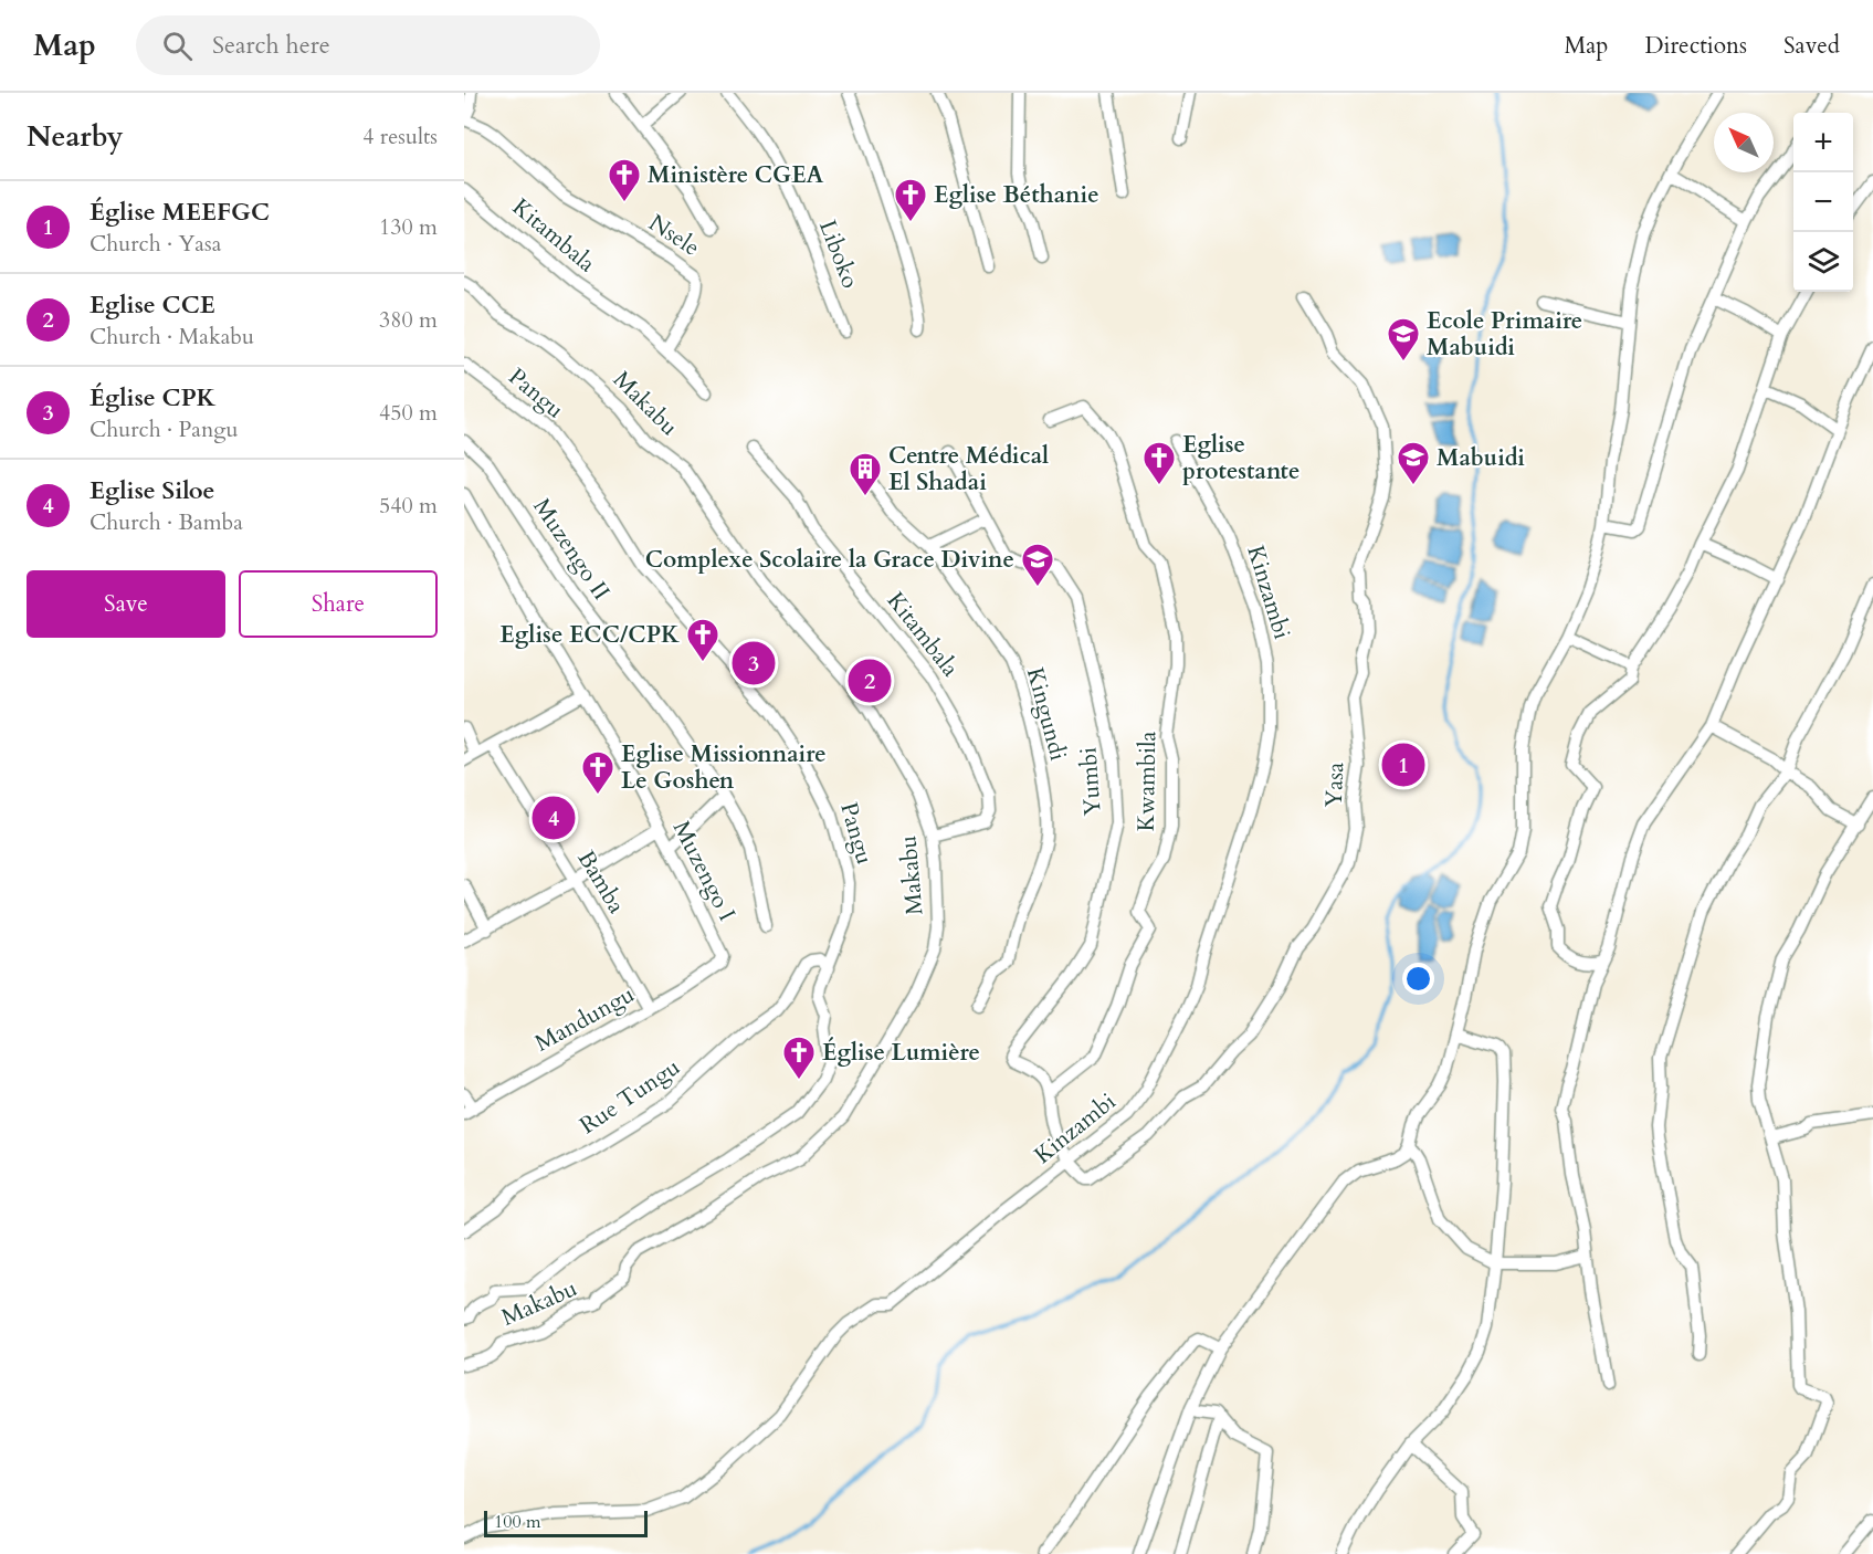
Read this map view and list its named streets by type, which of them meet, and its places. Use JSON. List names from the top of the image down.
{
  "streets": {
    "street": [
      "Kitambala",
      "Nsele",
      "Liboko",
      "Pangu",
      "Makabu",
      "Muzengo II",
      "Kinzambi",
      "Kingundi",
      "Yumbi",
      "Kwambila",
      "Yasa",
      "Muzengo I",
      "Bamba",
      "Mandungu",
      "Rue Tungu"
    ]
  },
  "crossings": [
    ["Kitambala", "Nsele"],
    ["Kitambala", "Makabu"],
    ["Pangu", "Rue Tungu"],
    ["Kinzambi", "Yasa"],
    ["Yumbi", "Kwambila"],
    ["Muzengo I", "Mandungu"],
    ["Bamba", "Mandungu"]
  ],
  "places": {
    "church": [
      "Ministère CGEA",
      "Eglise Béthanie",
      "Eglise protestante",
      "Eglise ECC/CPK",
      "Eglise Missionnaire Le Goshen",
      "Église Lumière"
    ],
    "school or university": ["Ecole Primaire Mabuidi", "Mabuidi", "Complexe Scolaire la Grace Divine"],
    "building": ["Centre Médical El Shadai"]
  },
  "scale_bar": "100 m",
  "north": "top left",
  "page": {
    "header": "Map",
    "search": "Search here",
    "nav": ["Map", "Directions", "Saved"],
    "heading": ["Nearby", "4 results"],
    "map_buttons": ["+", "−"],
    "list": [
      {
        "mark": "1",
        "name": "Église MEEFGC",
        "note": "Church · Yasa",
        "value": "130 m"
      },
      {
        "mark": "2",
        "name": "Eglise CCE",
        "note": "Church · Makabu",
        "value": "380 m"
      },
      {
        "mark": "3",
        "name": "Église CPK",
        "note": "Church · Pangu",
        "value": "450 m"
      },
      {
        "mark": "4",
        "name": "Eglise Siloe",
        "note": "Church · Bamba",
        "value": "540 m"
      }
    ],
    "buttons": ["Save", "Share"],
    "pins": [
      "3",
      "2",
      "1",
      "4"
    ],
    "scale": "100 m"
  }
}
